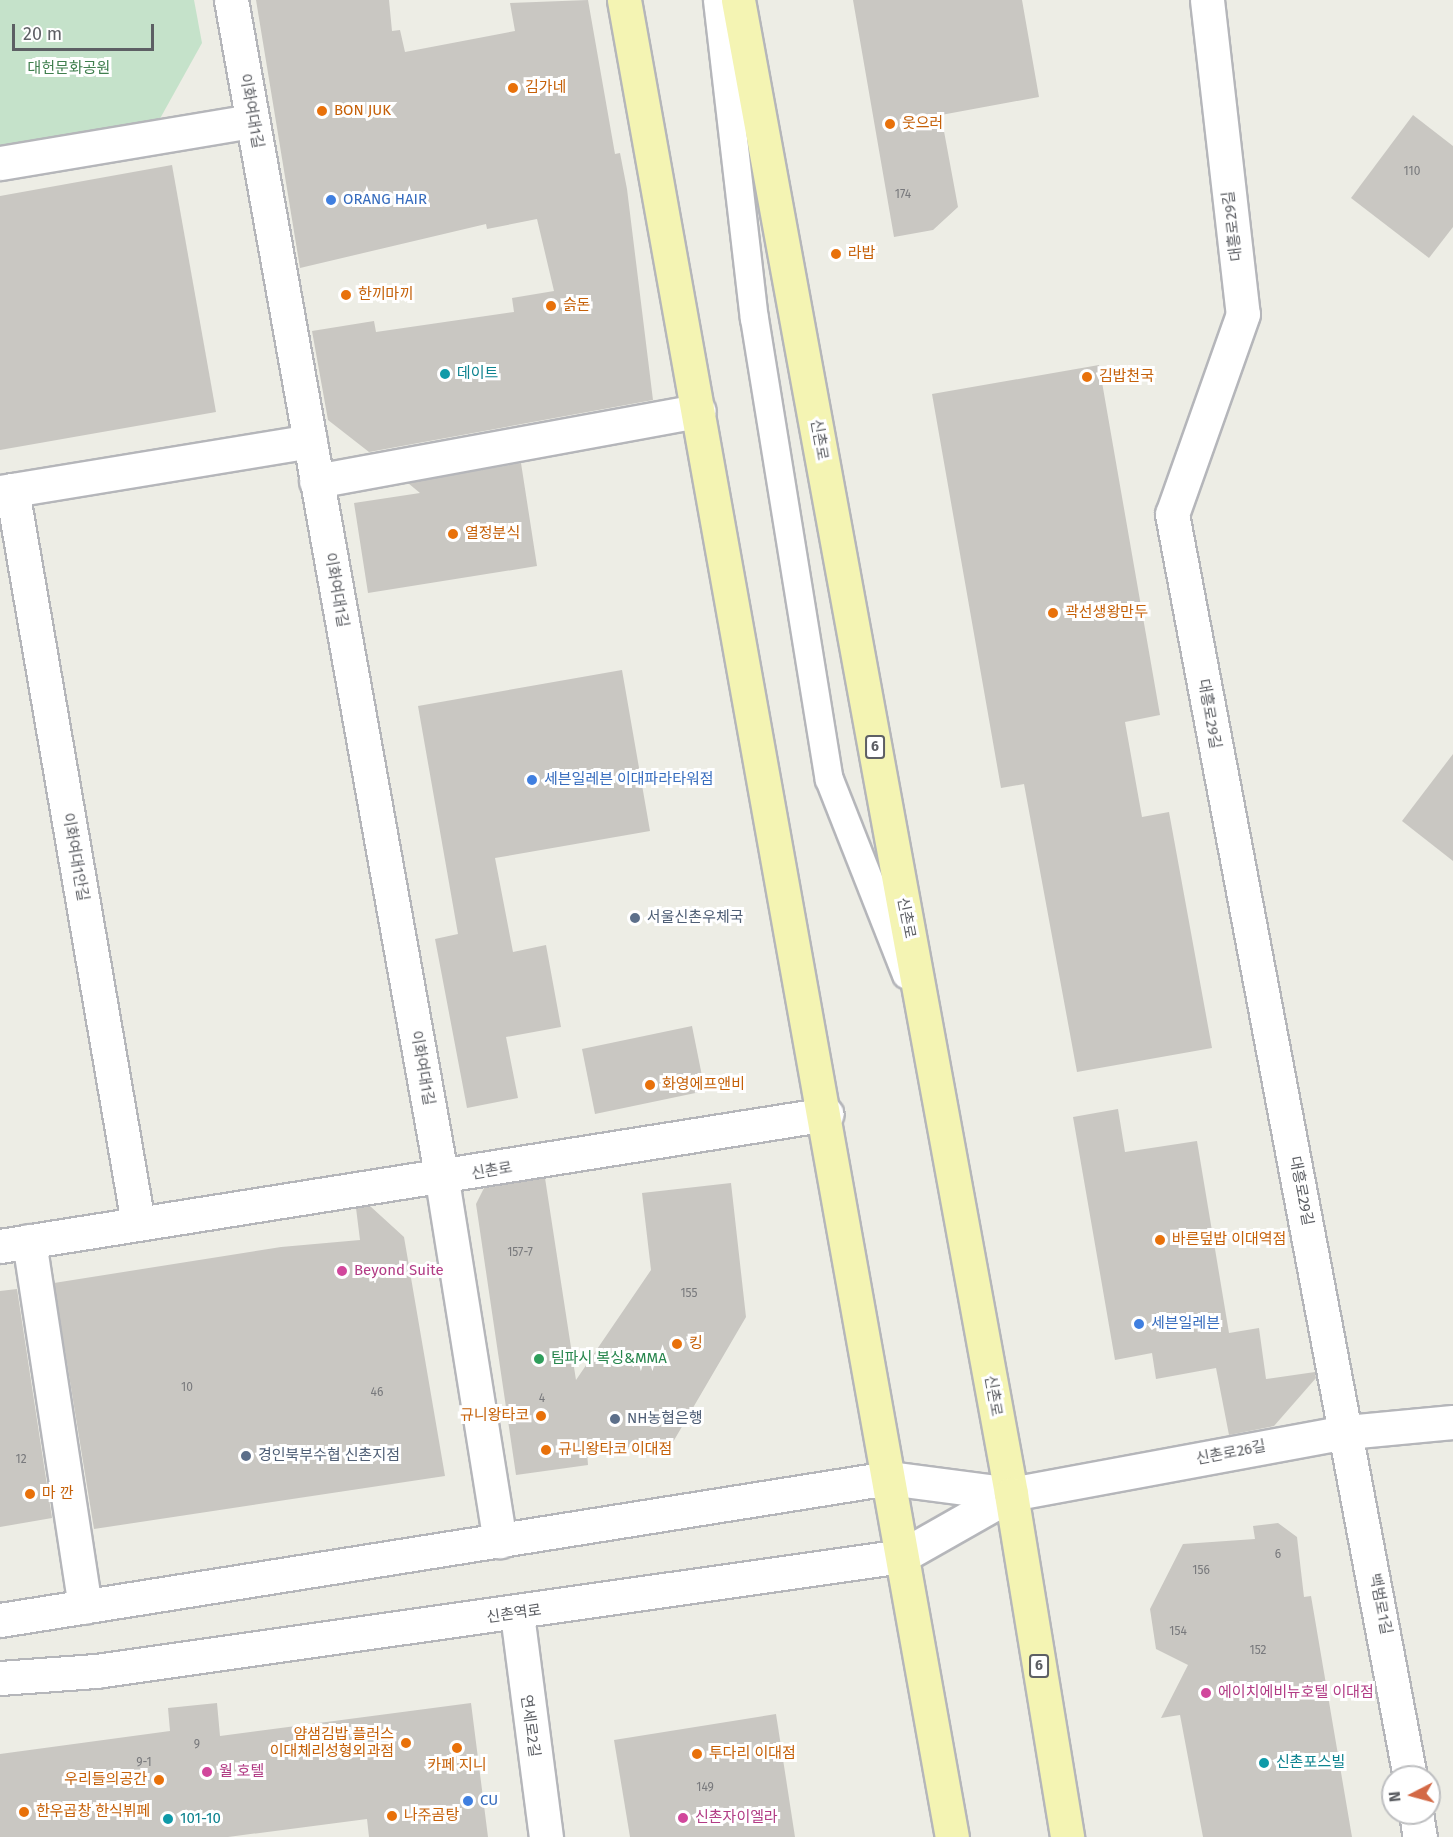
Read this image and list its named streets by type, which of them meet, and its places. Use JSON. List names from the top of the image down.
{
  "streets": {
    "main road": ["신촌로", "6"],
    "street": [
      "이화여대1길",
      "대흥로29길",
      "이화여대1안길",
      "신촌로26길",
      "백범로1길",
      "신촌역로",
      "연세로2길"
    ]
  },
  "crossings": [
    ["이화여대1길", "신촌로"],
    ["이화여대1길", "이화여대1안길"],
    ["대흥로29길", "신촌로26길"],
    ["대흥로29길", "백범로1길"],
    ["신촌로", "신촌로26길"],
    ["신촌로", "신촌역로"],
    ["신촌로26길", "백범로1길"],
    ["신촌로26길", "신촌역로"],
    ["신촌역로", "연세로2길"]
  ],
  "parks": ["대헌문화공원"],
  "places": [
    "김가네",
    "BON JUK",
    "웃으러",
    "ORANG HAIR",
    "라밥",
    "한끼마끼",
    "슭돈",
    "데이트",
    "김밥천국",
    "열정분식",
    "곽선생왕만두",
    "세븐일레븐 이대파라타워점",
    "서울신촌우체국",
    "화영에프앤비",
    "바른덮밥 이대역점",
    "Beyond Suite",
    "세븐일레븐",
    "킹",
    "팀파시 복싱&MMA",
    "규니왕타코",
    "NH농협은행",
    "규니왕타코 이대점",
    "경인북부수협 신촌지점",
    "마 깐",
    "에이치에비뉴호텔 이대점",
    "얌샘김밥 플러스 이대체리성형외과점",
    "카페 지니",
    "투다리 이대점",
    "신촌포스빌",
    "월 호텔",
    "우리들의공간",
    "CU",
    "한우곱창 한식뷔페",
    "나주곰탕",
    "신촌자이엘라",
    "101-10"
  ],
  "house_numbers": [
    "110",
    "174",
    "157-7",
    "155",
    "10",
    "46",
    "4",
    "12",
    "6",
    "156",
    "154",
    "152",
    "9",
    "9-1",
    "149"
  ],
  "scale_bar": "20 m",
  "north": "left"
}
